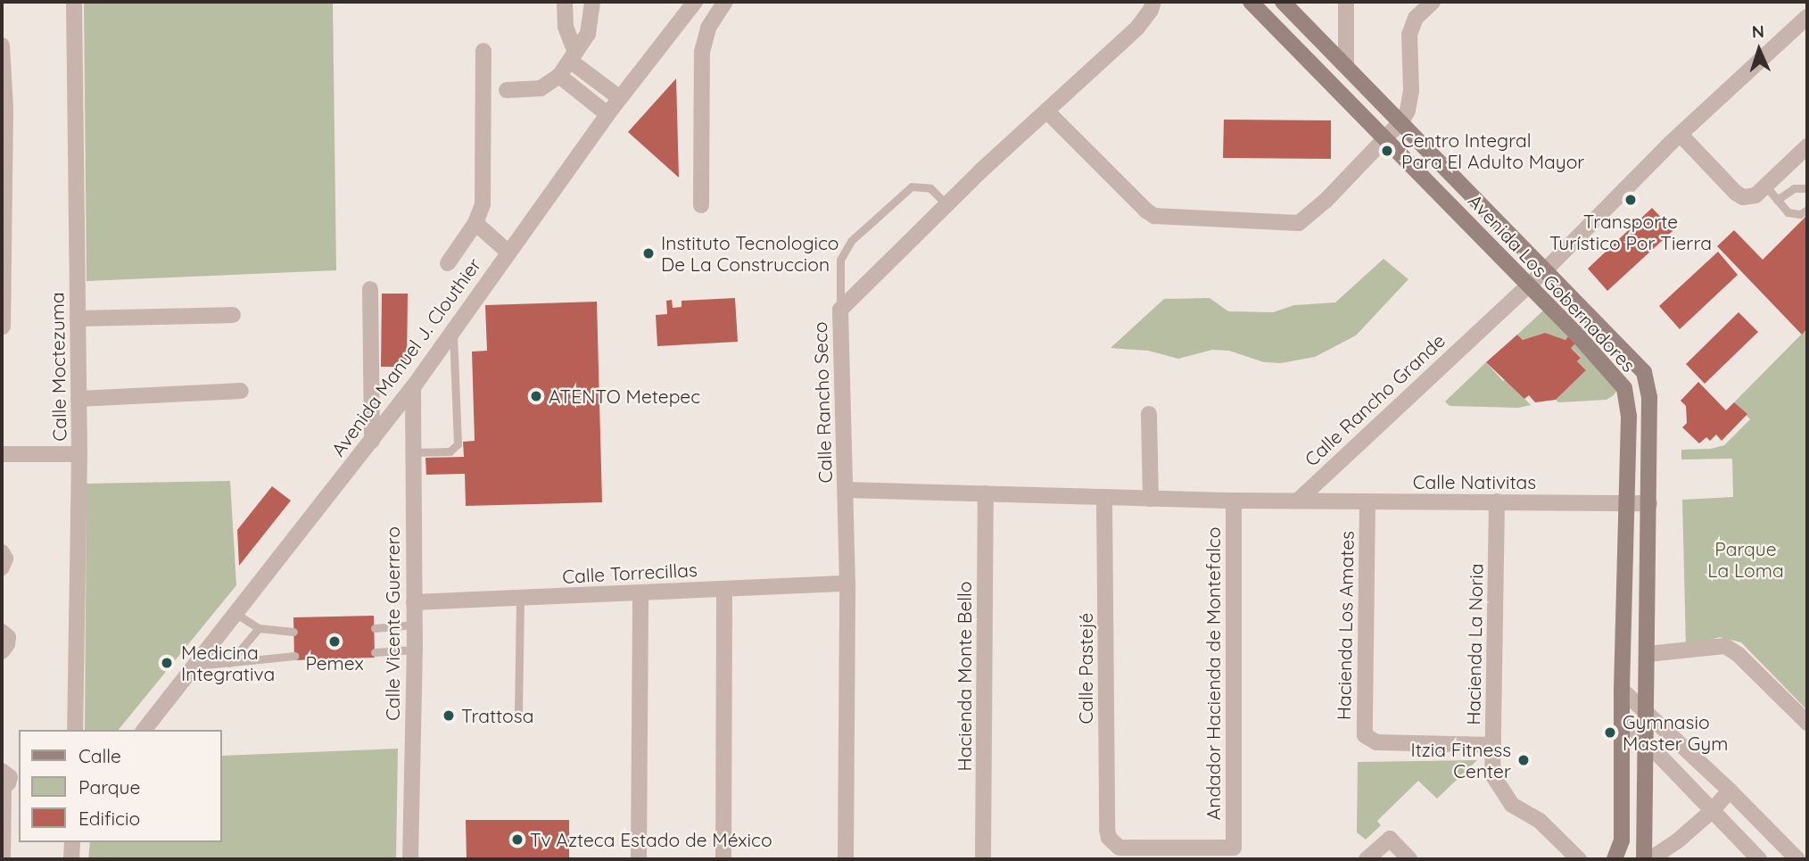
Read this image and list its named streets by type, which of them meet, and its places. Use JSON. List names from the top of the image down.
{
  "streets": {
    "street": [
      "Avenida Los Gobernadores",
      "Avenida Manuel J. Clouthier",
      "Calle Moctezuma",
      "Calle Rancho Grande",
      "Calle Rancho Seco",
      "Calle Nativitas",
      "Calle Torrecillas",
      "Calle Vicente Guerrero",
      "Hacienda Los Amates",
      "Hacienda La Noria",
      "Calle Pastejé",
      "Andador Hacienda de Montefalco",
      "Hacienda Monte Bello"
    ]
  },
  "crossings": [
    ["Avenida Los Gobernadores", "Calle Rancho Grande"],
    ["Avenida Los Gobernadores", "Calle Nativitas"],
    ["Avenida Manuel J. Clouthier", "Calle Vicente Guerrero"],
    ["Calle Rancho Grande", "Calle Nativitas"],
    ["Calle Rancho Seco", "Calle Torrecillas"],
    ["Calle Nativitas", "Hacienda Los Amates"],
    ["Calle Nativitas", "Hacienda La Noria"],
    ["Calle Torrecillas", "Calle Vicente Guerrero"],
    ["Hacienda Los Amates", "Hacienda La Noria"],
    ["Calle Pastejé", "Andador Hacienda de Montefalco"]
  ],
  "parks": ["Parque La Loma"],
  "places": [
    "Centro Integral Para El Adulto Mayor",
    "Transporte Turístico Por Tierra",
    "Instituto Tecnologico De La Construccion",
    "ATENTO Metepec",
    "Pemex",
    "Medicina Integrativa",
    "Trattosa",
    "Gymnasio Master Gym",
    "Itzia Fitness Center",
    "Tv Azteca Estado de México"
  ],
  "legend": ["Calle", "Parque", "Edificio"],
  "north": "top"
}
